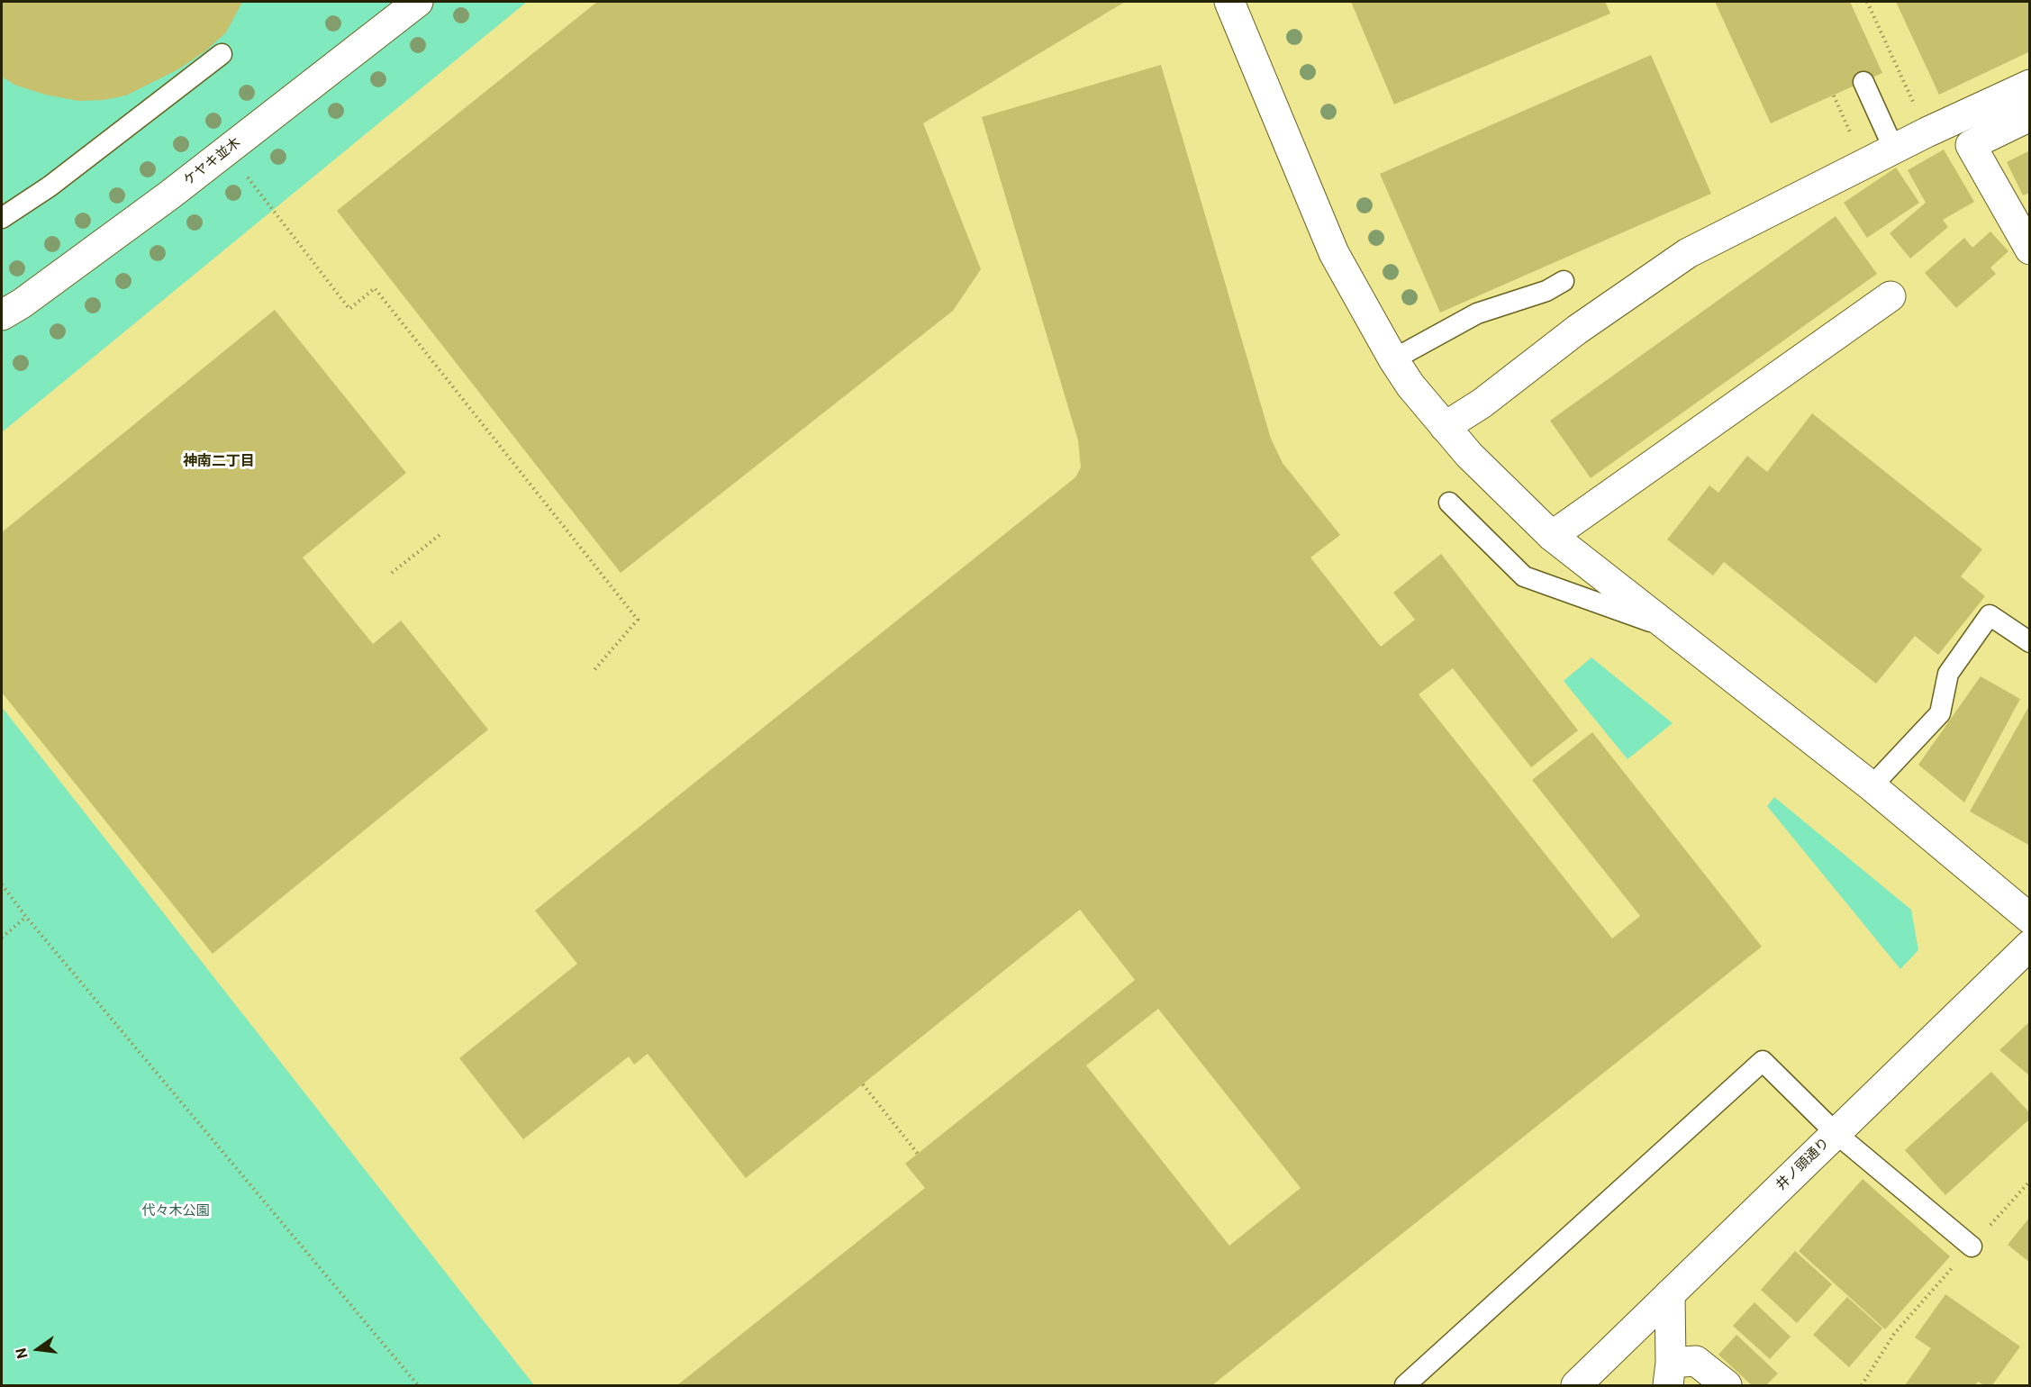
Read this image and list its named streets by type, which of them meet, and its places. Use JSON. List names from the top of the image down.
{
  "streets": {
    "street": ["ケヤキ並木", "井ノ頭通り"]
  },
  "districts": ["神南二丁目"],
  "parks": ["代々木公園"],
  "north": "left"
}
